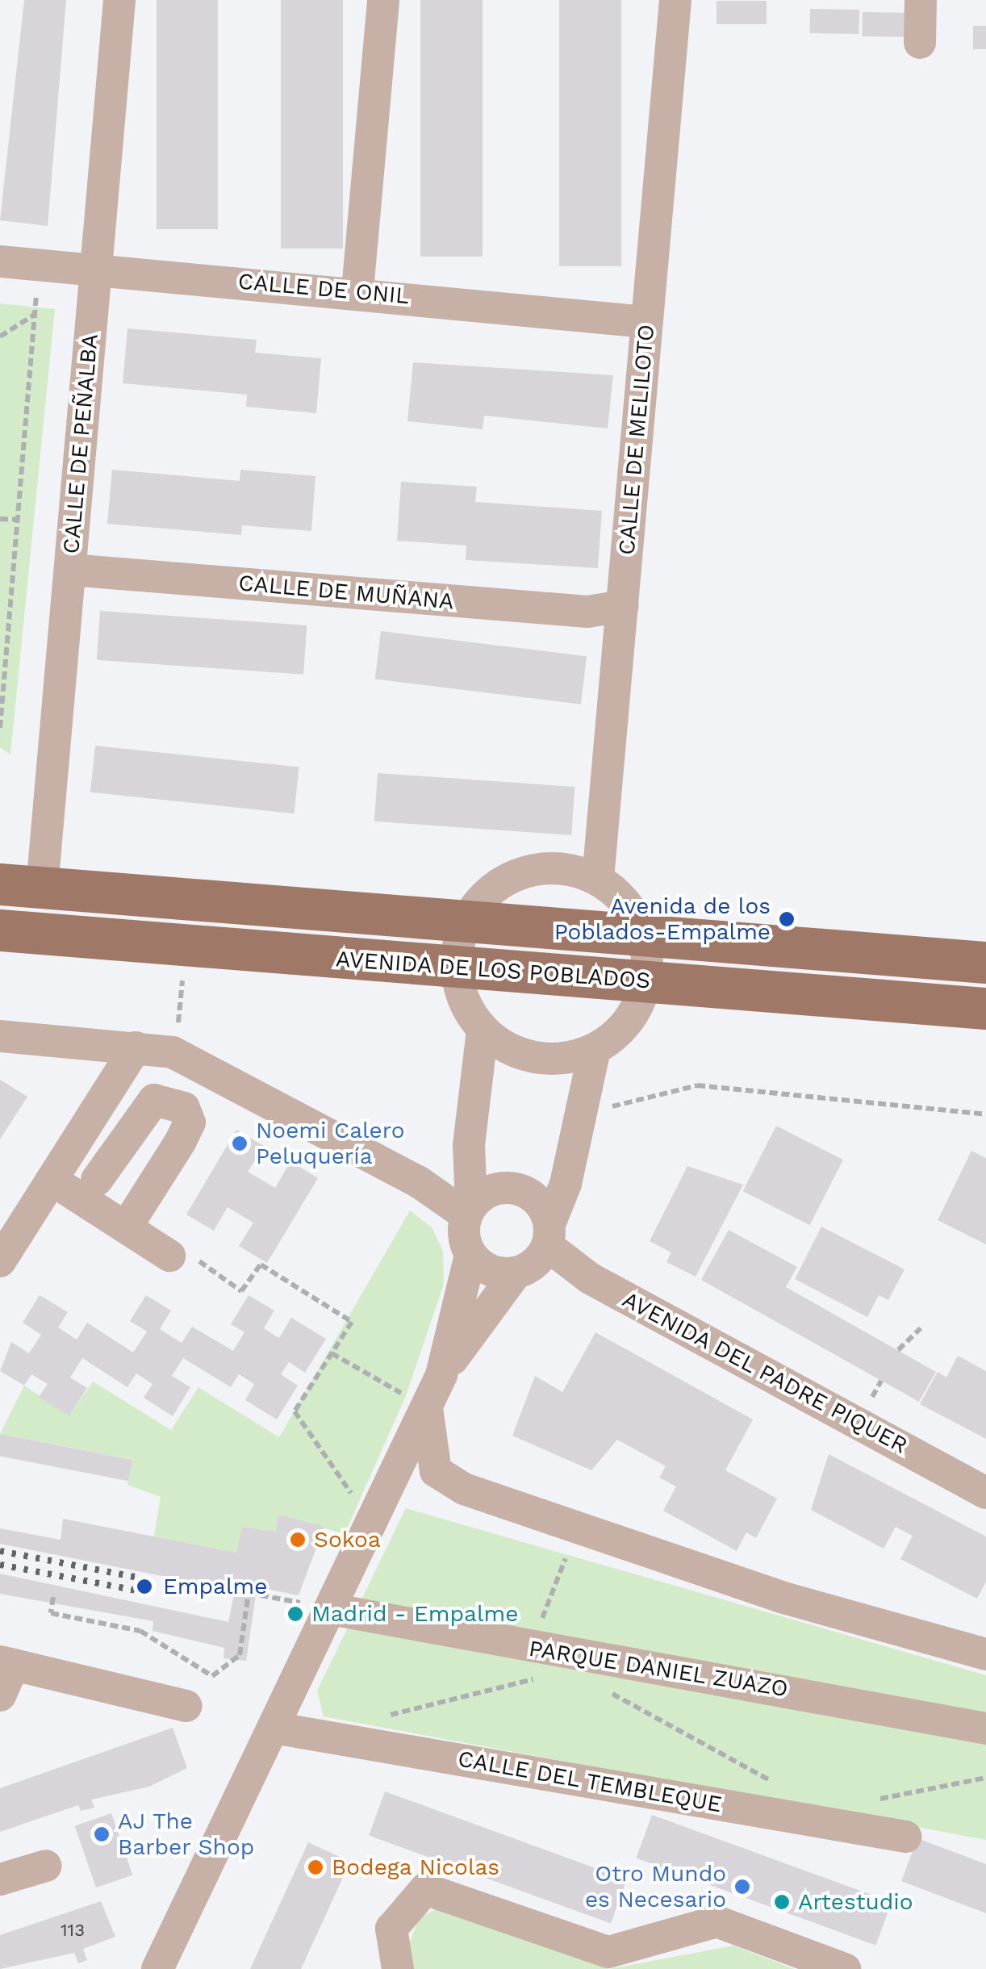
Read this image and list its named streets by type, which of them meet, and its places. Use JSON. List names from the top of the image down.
{
  "streets": {
    "main road": ["AVENIDA DE LOS POBLADOS"],
    "street": [
      "CALLE DE ONIL",
      "CALLE DE MELILOTO",
      "CALLE DE PEÑALBA",
      "CALLE DE MUÑANA",
      "AVENIDA DEL PADRE PIQUER",
      "PARQUE DANIEL ZUAZO",
      "CALLE DEL TEMBLEQUE"
    ]
  },
  "crossings": [
    ["CALLE DE ONIL", "CALLE DE MELILOTO"],
    ["CALLE DE ONIL", "CALLE DE PEÑALBA"],
    ["CALLE DE MELILOTO", "CALLE DE MUÑANA"],
    ["CALLE DE PEÑALBA", "CALLE DE MUÑANA"],
    ["CALLE DE PEÑALBA", "AVENIDA DE LOS POBLADOS"]
  ],
  "places": [
    "Avenida de los Poblados-Empalme",
    "Noemi Calero Peluquería",
    "Sokoa",
    "Empalme",
    "Madrid - Empalme",
    "AJ The Barber Shop",
    "Bodega Nicolas",
    "Otro Mundo es Necesario",
    "Artestudio"
  ],
  "house_numbers": ["113"]
}
